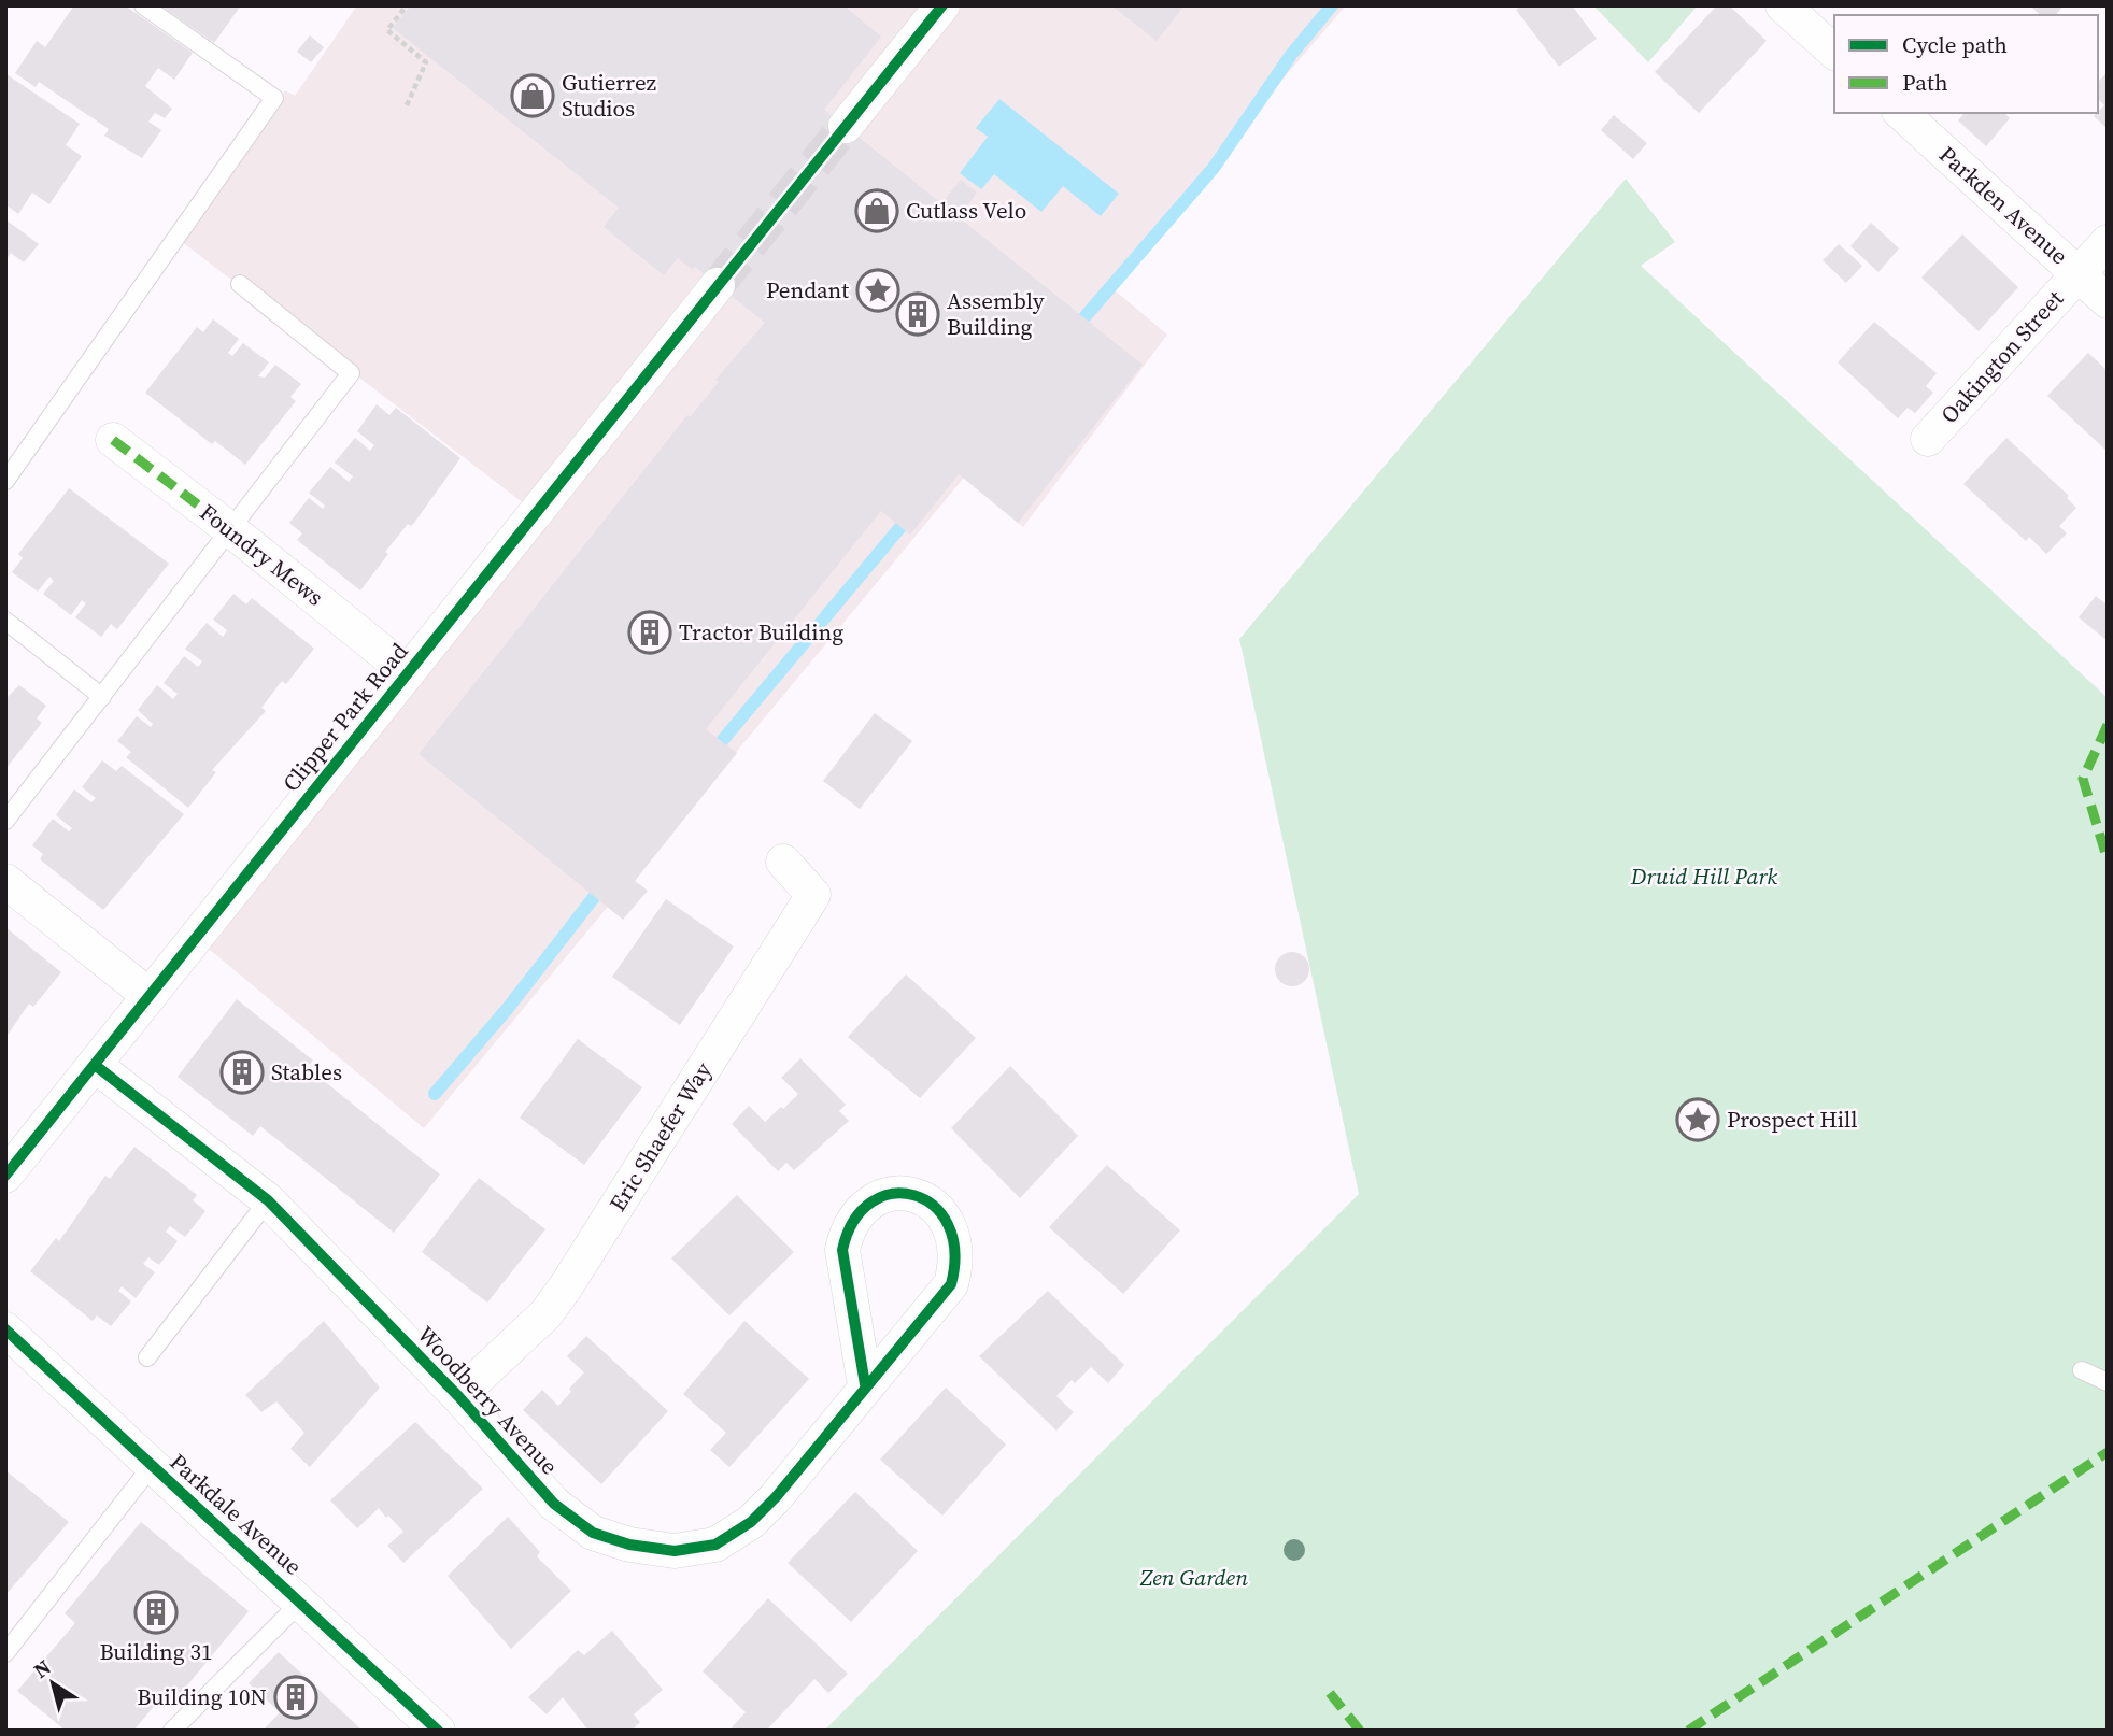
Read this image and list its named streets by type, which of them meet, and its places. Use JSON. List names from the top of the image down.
{
  "streets": {
    "street": [
      "Parkden Avenue",
      "Oakington Street",
      "Foundry Mews",
      "Clipper Park Road",
      "Eric Shaefer Way",
      "Woodberry Avenue",
      "Parkdale Avenue"
    ]
  },
  "crossings": [
    ["Parkden Avenue", "Oakington Street"],
    ["Foundry Mews", "Clipper Park Road"],
    ["Clipper Park Road", "Woodberry Avenue"],
    ["Eric Shaefer Way", "Woodberry Avenue"]
  ],
  "parks": ["Druid Hill Park", "Zen Garden"],
  "places": {
    "shop": ["Gutierrez Studios", "Cutlass Velo"],
    "place": ["Pendant", "Prospect Hill"],
    "building": [
      "Assembly Building",
      "Tractor Building",
      "Stables",
      "Building 31",
      "Building 10N"
    ]
  },
  "legend": ["Cycle path", "Path"],
  "north": "top left"
}
